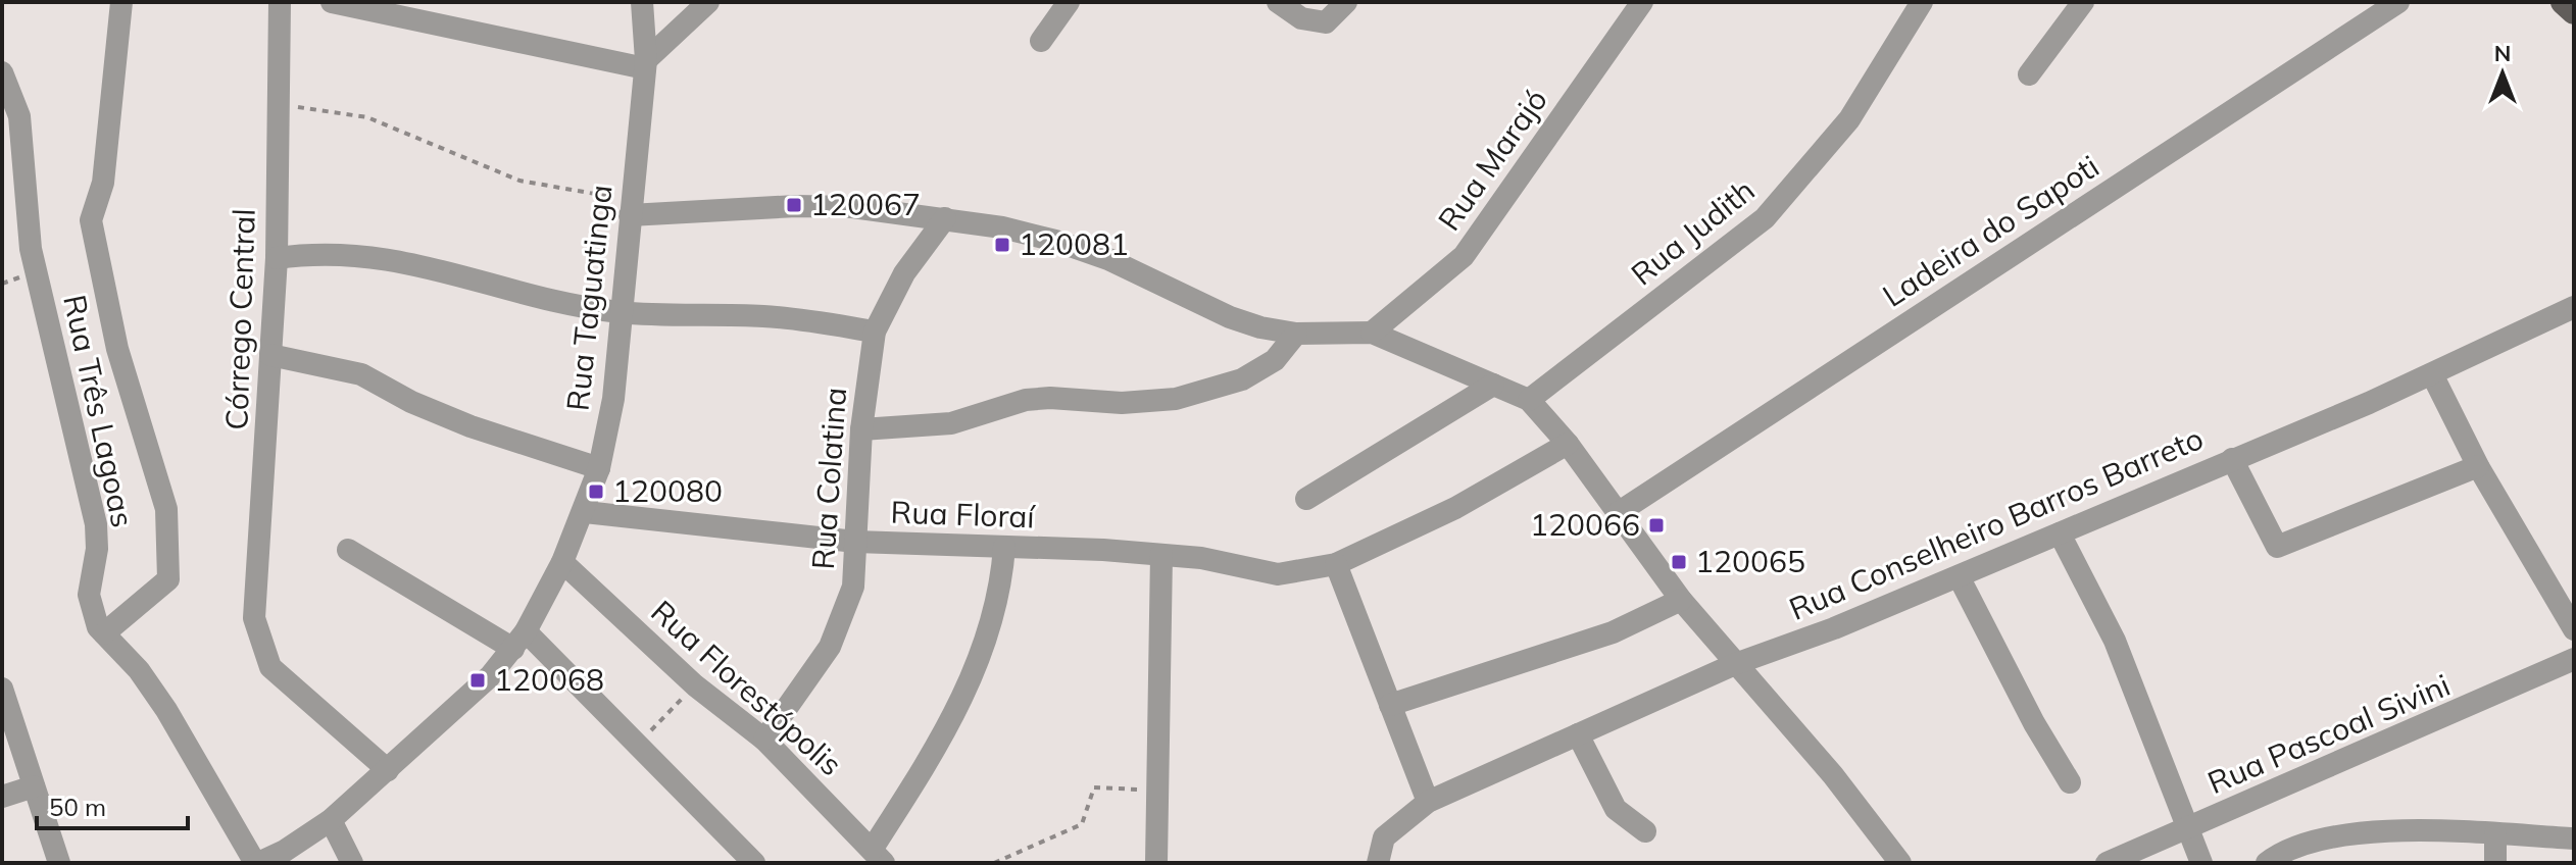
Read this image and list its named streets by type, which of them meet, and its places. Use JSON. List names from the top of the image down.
{
  "streets": {
    "street": [
      "Rua Marajó",
      "Ladeira do Sapoti",
      "Rua Judith",
      "Rua Taguatinga",
      "Córrego Central",
      "Rua Três Lagoas",
      "Rua Colatina",
      "Rua Floraí",
      "Rua Conselheiro Barros Barreto",
      "Rua Florestópolis",
      "Rua Pascoal Sivini"
    ]
  },
  "crossings": [
    ["Rua Taguatinga", "Córrego Central"],
    ["Rua Taguatinga", "Rua Três Lagoas"],
    ["Rua Taguatinga", "Rua Floraí"],
    ["Rua Taguatinga", "Rua Florestópolis"],
    ["Rua Colatina", "Rua Floraí"],
    ["Rua Colatina", "Rua Florestópolis"]
  ],
  "places": {
    "transit": [
      "120067",
      "120081",
      "120080",
      "120066",
      "120065",
      "120068"
    ]
  },
  "scale_bar": "50 m",
  "north": "top"
}
